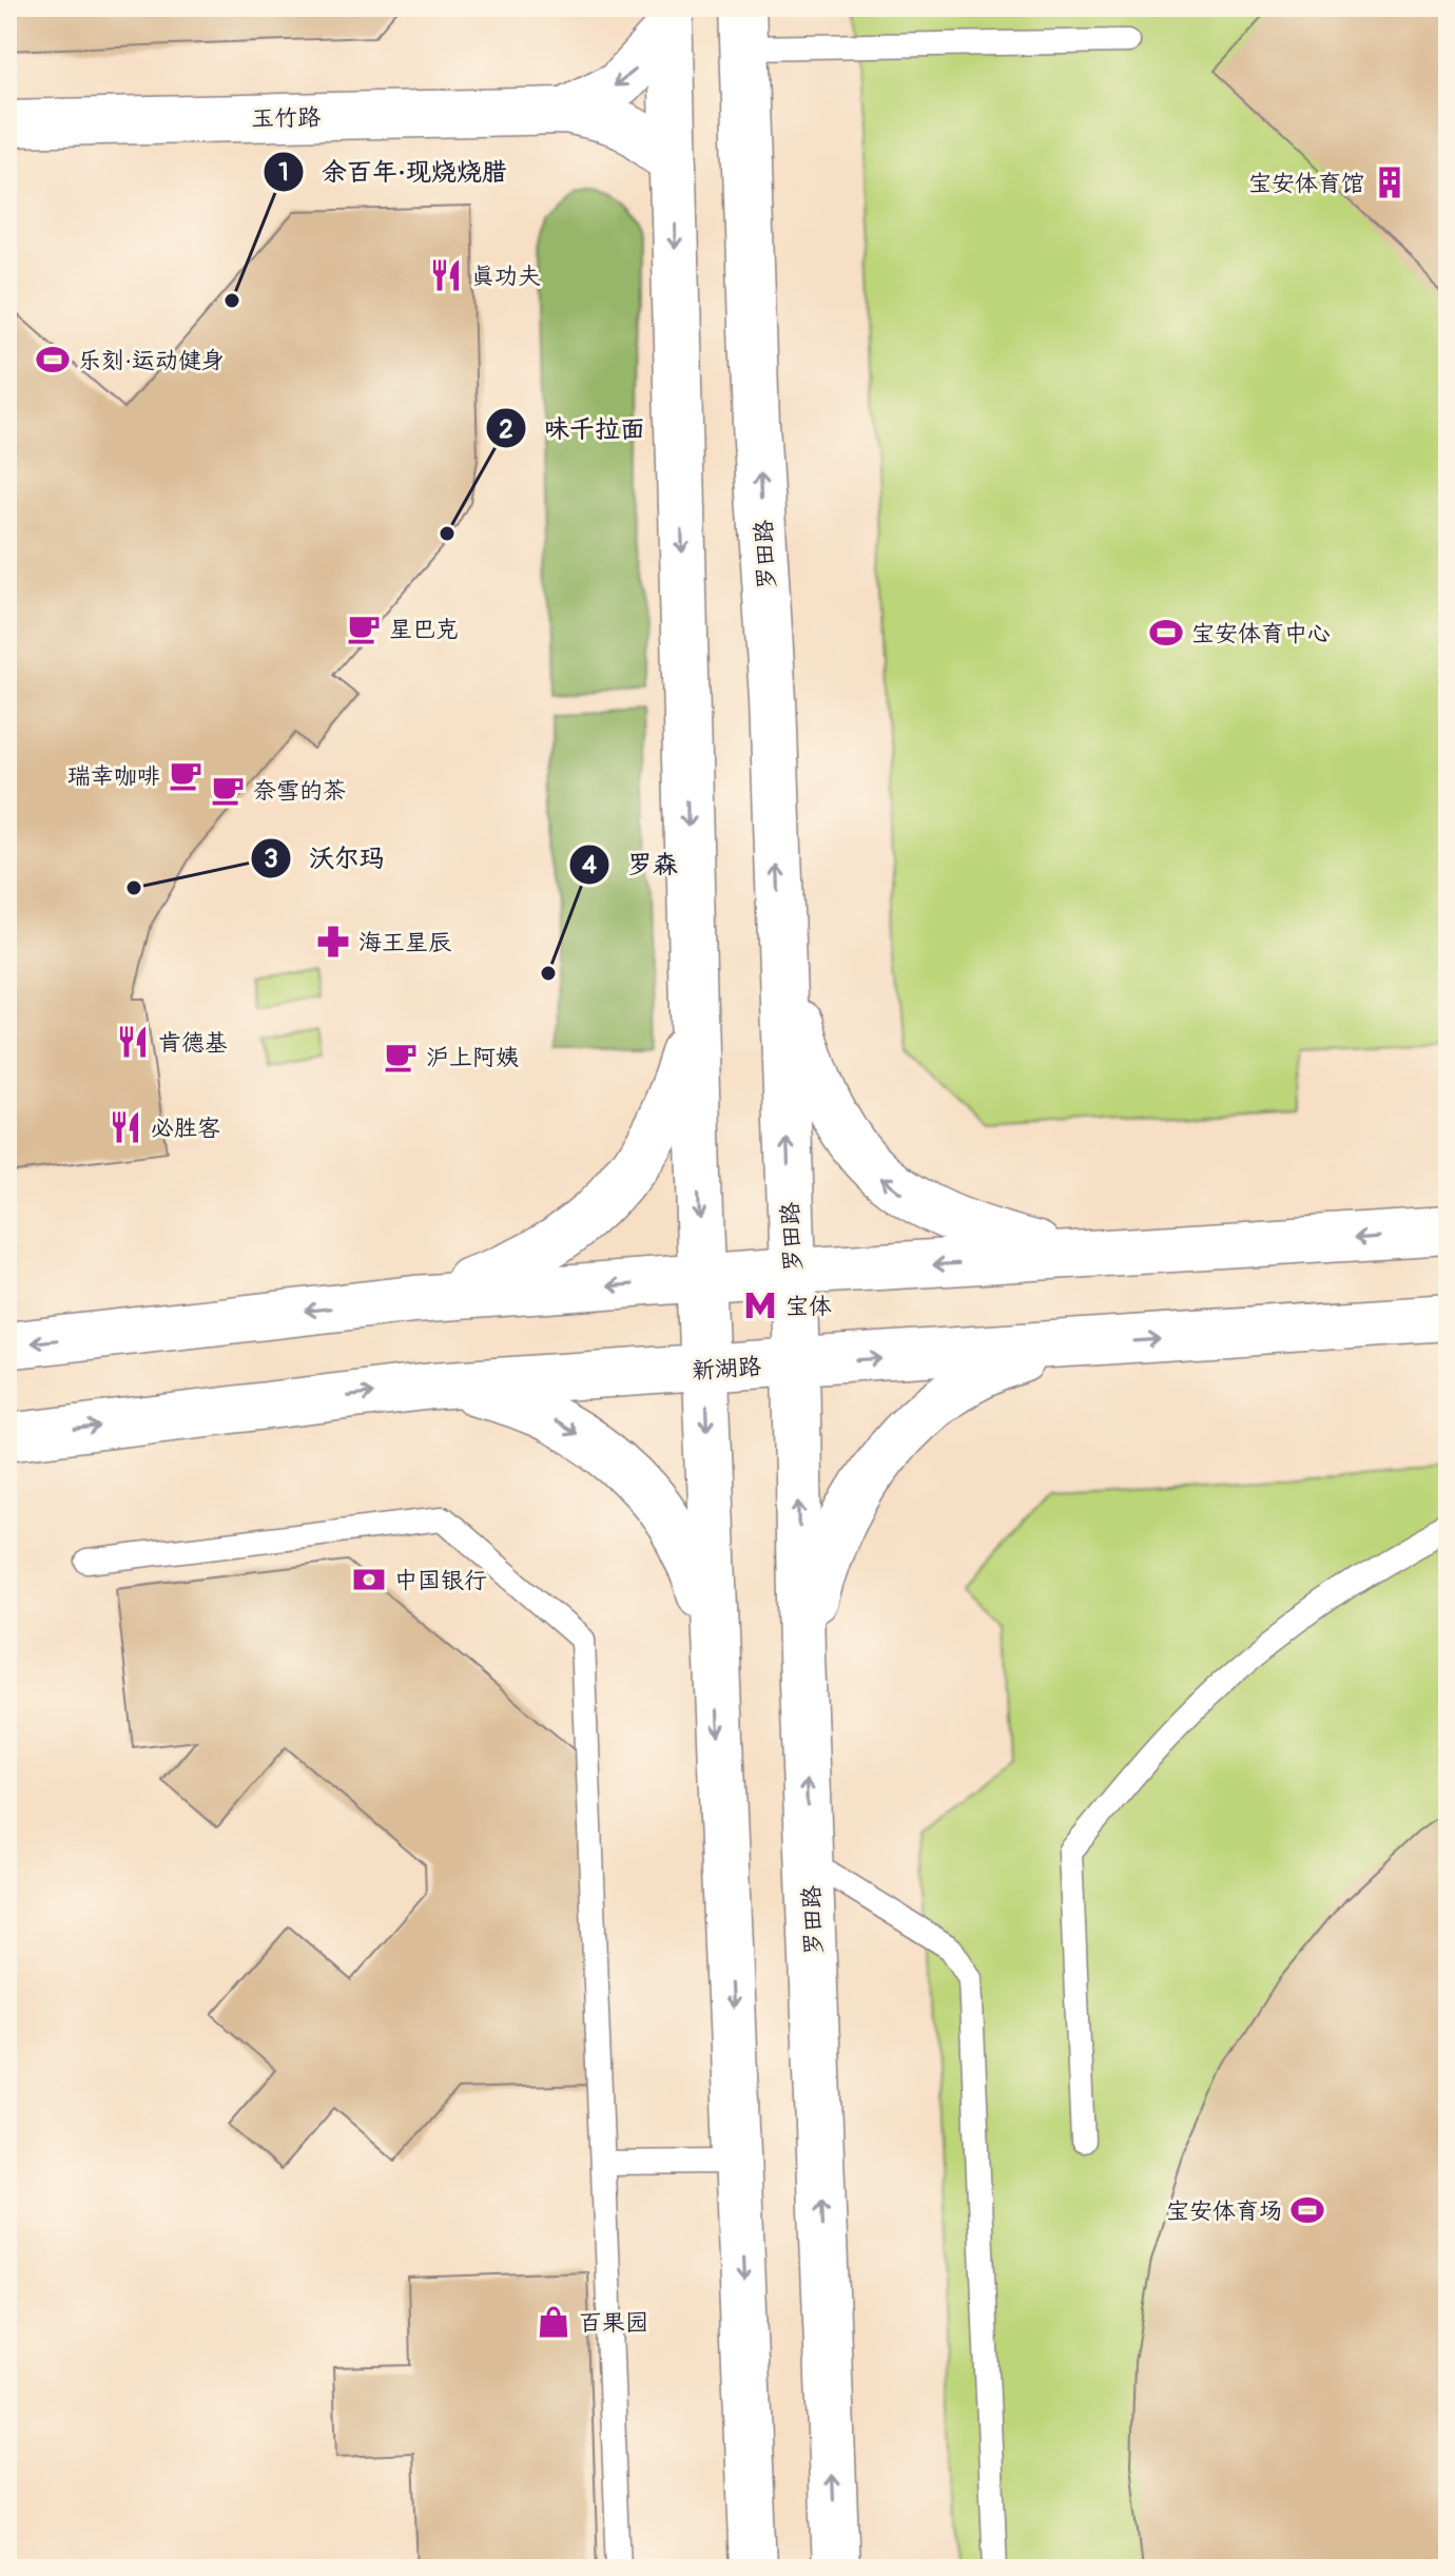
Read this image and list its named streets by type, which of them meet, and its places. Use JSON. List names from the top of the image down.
{
  "streets": {
    "main road": ["玉竹路", "罗田路", "新湖路"]
  },
  "crossings": [
    ["罗田路", "新湖路"]
  ],
  "places": {
    "building": ["宝安体育馆"],
    "restaurant": ["真功夫", "肯德基", "必胜客"],
    "other": [
      "余百年·现烧烧腊",
      "味千拉面",
      "沃尔玛",
      "罗森"
    ],
    "sports": ["乐刻·运动健身", "宝安体育中心", "宝安体育场"],
    "cafe": [
      "星巴克",
      "瑞幸咖啡",
      "奈雪的茶",
      "沪上阿姨"
    ],
    "pharmacy": ["海王星辰"],
    "metro station": ["宝体"],
    "bank": ["中国银行"],
    "shop": ["百果园"]
  }
}
